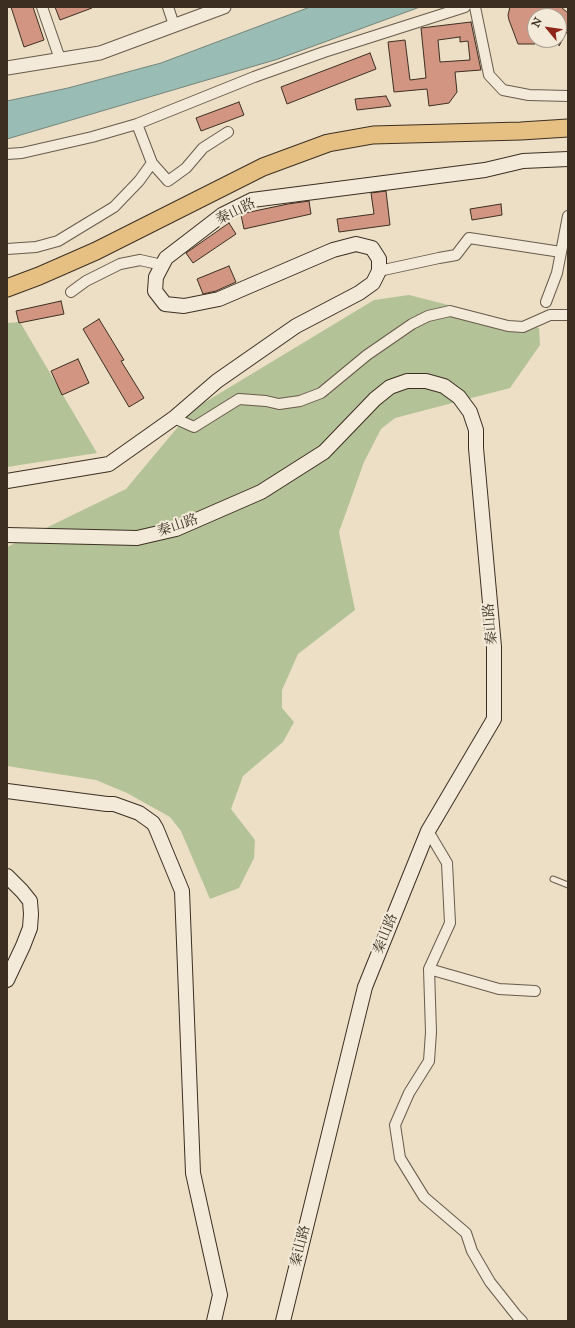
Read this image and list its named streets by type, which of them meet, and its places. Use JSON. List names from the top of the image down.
{
  "streets": {
    "main road": ["秦山路"]
  },
  "north": "top left"
}
